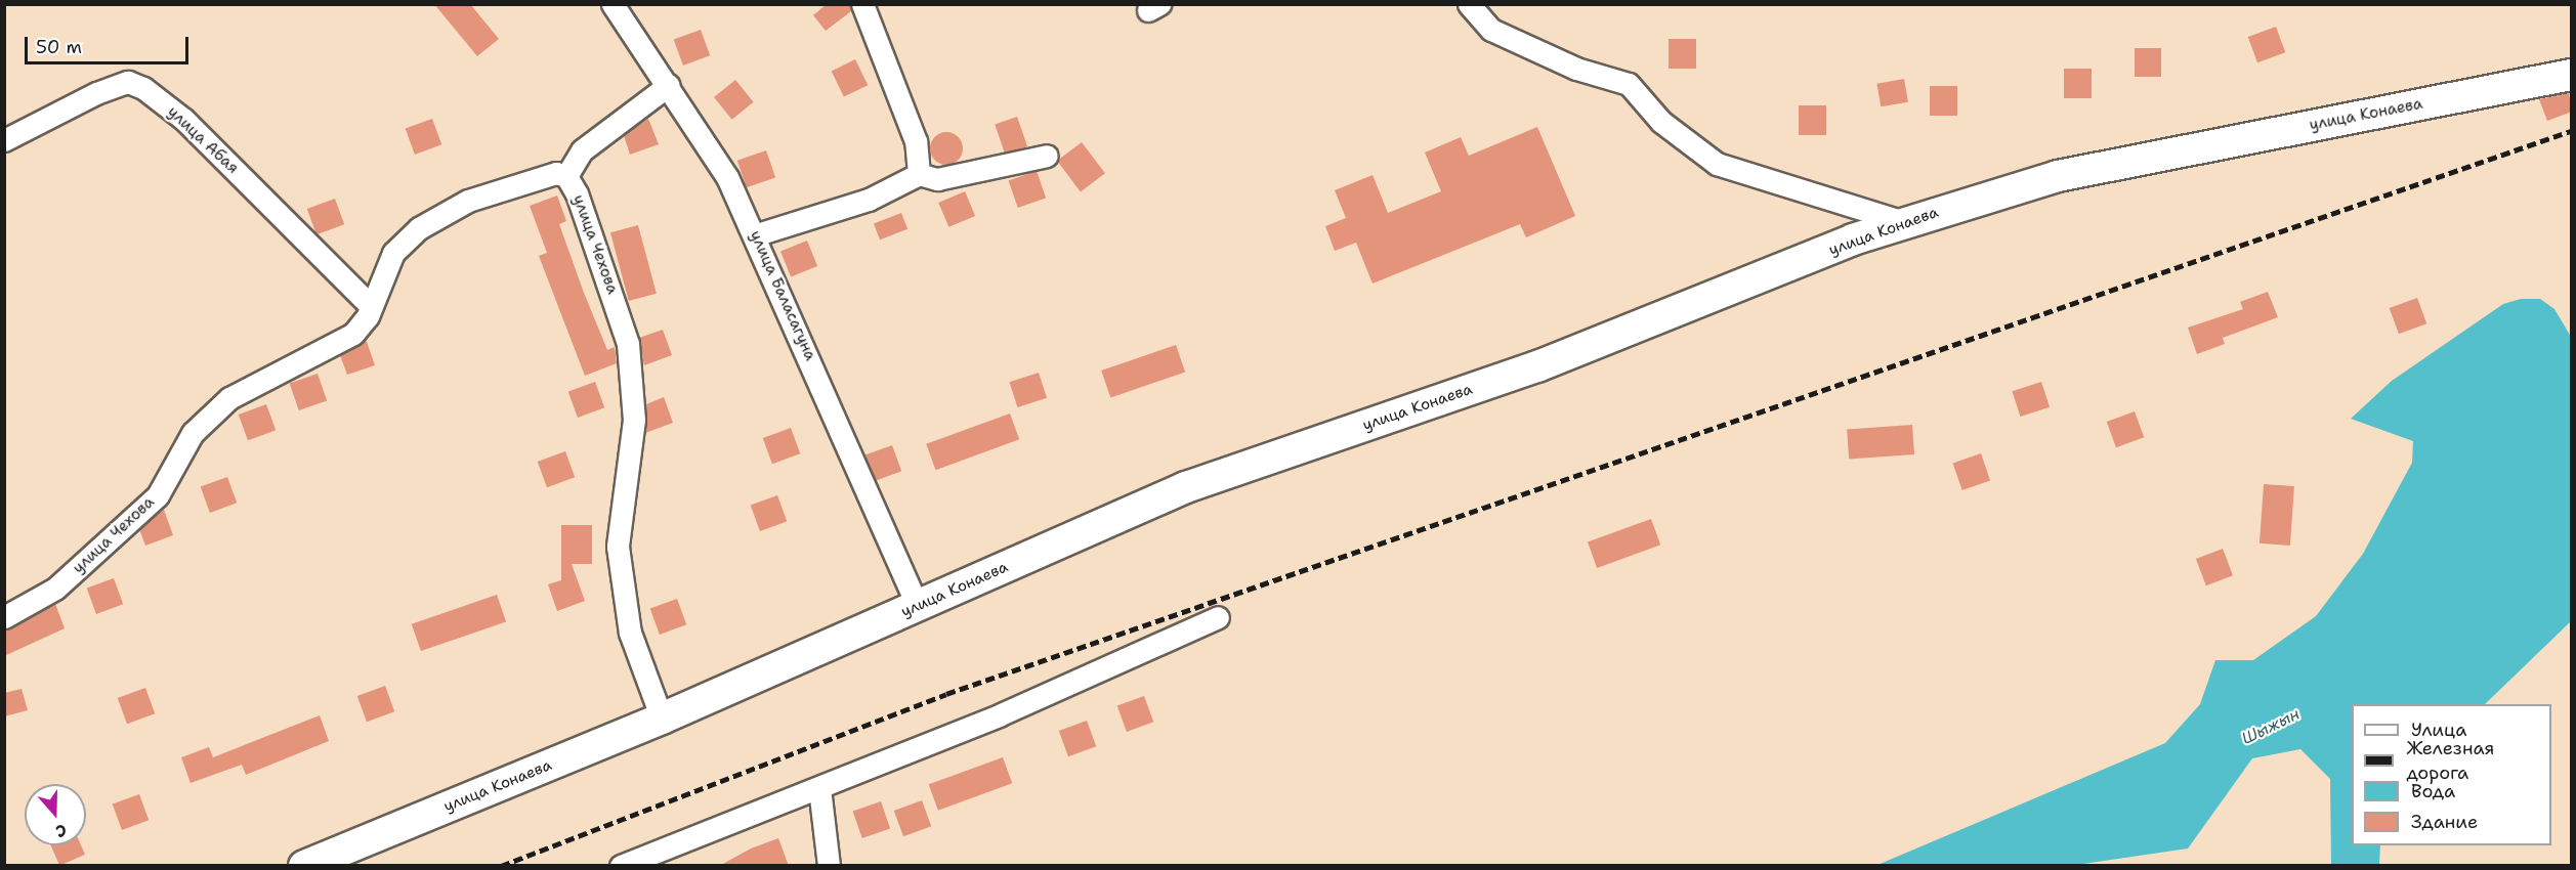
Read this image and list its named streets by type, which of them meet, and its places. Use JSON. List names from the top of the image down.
{
  "streets": {
    "street": [
      "улица Конаева",
      "улица Абая",
      "улица Чехова",
      "улица Баласагуна"
    ]
  },
  "crossings": [
    ["улица Конаева", "улица Чехова"],
    ["улица Конаева", "улица Баласагуна"],
    ["улица Абая", "улица Чехова"]
  ],
  "water": ["Шыжын"],
  "legend": [
    "Улица",
    "Железная дорога",
    "Вода",
    "Здание"
  ],
  "scale_bar": "50 m",
  "north": "bottom"
}
